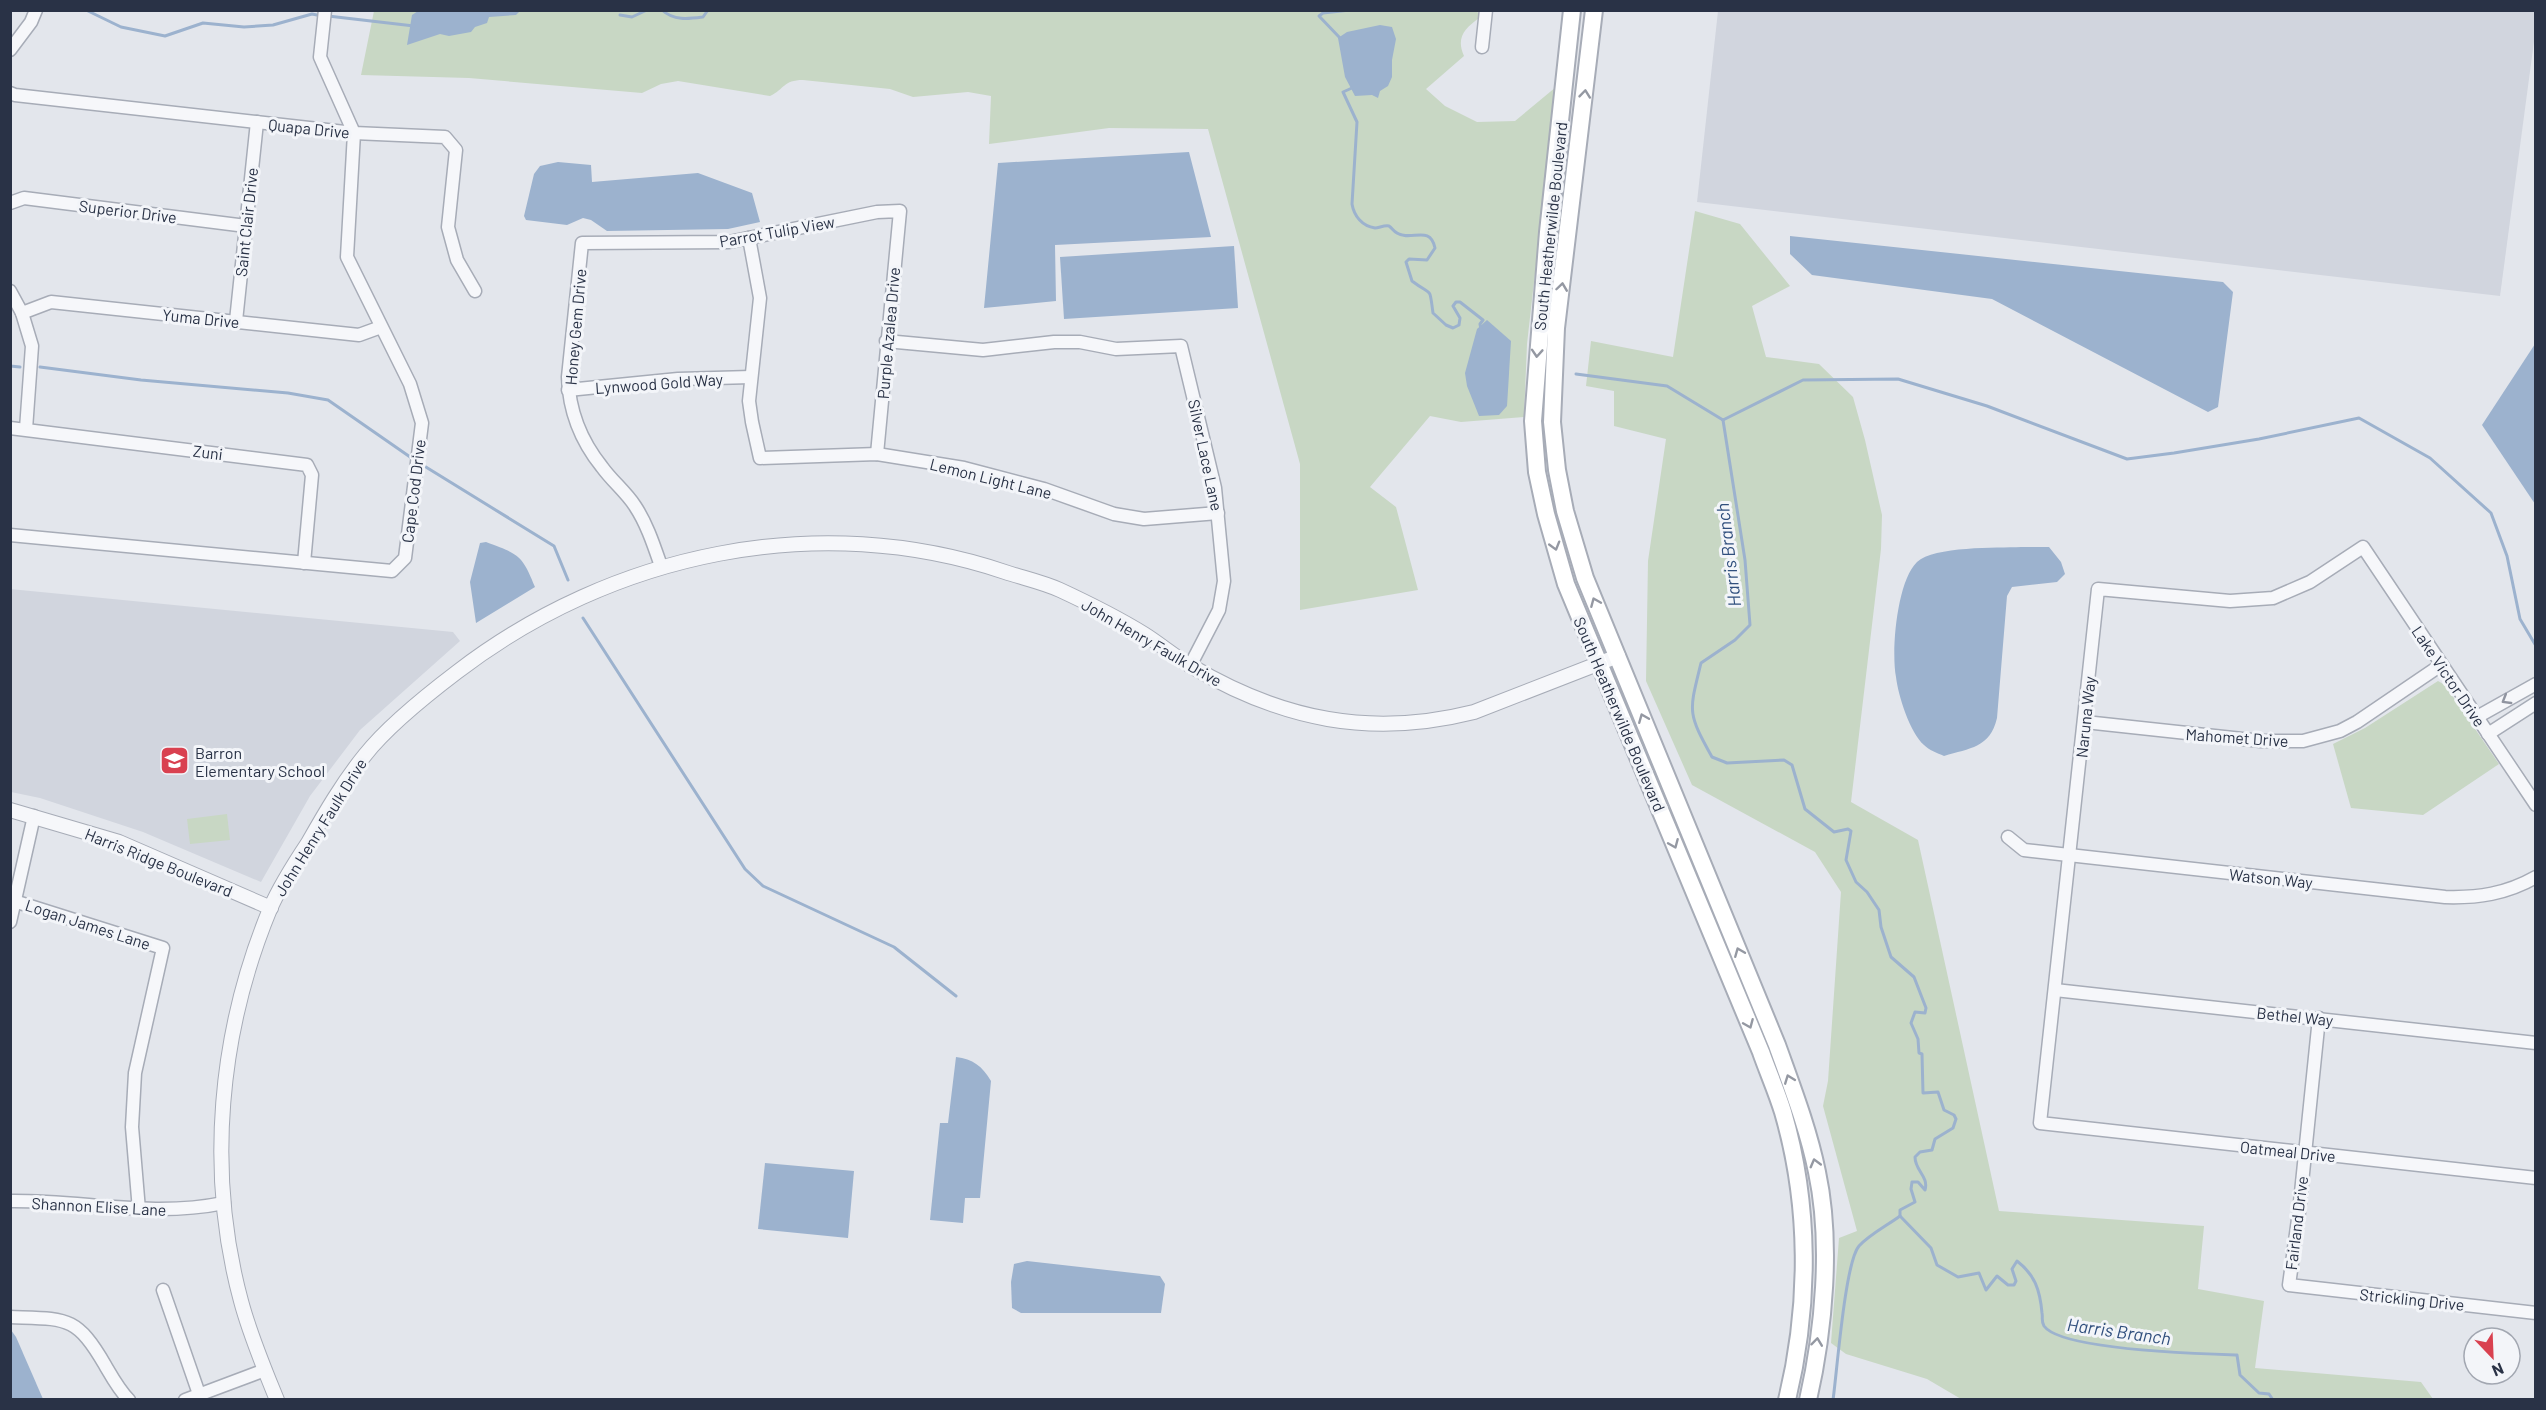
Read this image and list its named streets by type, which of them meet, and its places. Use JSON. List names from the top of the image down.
{
  "streets": {
    "main road": ["South Heatherwilde Boulevard"],
    "street": [
      "Quapa Drive",
      "Superior Drive",
      "Saint Clair Drive",
      "Parrot Tulip View",
      "Yuma Drive",
      "Honey Gem Drive",
      "Purple Azalea Drive",
      "Lynwood Gold Way",
      "Zuni",
      "Silver Lace Lane",
      "Lemon Light Lane",
      "Cape Cod Drive",
      "John Henry Faulk Drive",
      "Lake Victor Drive",
      "Naruna Way",
      "Mahomet Drive",
      "Harris Ridge Boulevard",
      "Watson Way",
      "Logan James Lane",
      "Bethel Way",
      "Oatmeal Drive",
      "Shannon Elise Lane",
      "Fairland Drive",
      "Strickling Drive"
    ]
  },
  "crossings": [
    ["Quapa Drive", "Saint Clair Drive"],
    ["Quapa Drive", "Cape Cod Drive"],
    ["Superior Drive", "Saint Clair Drive"],
    ["Saint Clair Drive", "Yuma Drive"],
    ["South Heatherwilde Boulevard", "John Henry Faulk Drive"],
    ["Parrot Tulip View", "Honey Gem Drive"],
    ["Parrot Tulip View", "Purple Azalea Drive"],
    ["Yuma Drive", "Cape Cod Drive"],
    ["Honey Gem Drive", "Lynwood Gold Way"],
    ["Honey Gem Drive", "John Henry Faulk Drive"],
    ["Purple Azalea Drive", "Silver Lace Lane"],
    ["Purple Azalea Drive", "Lemon Light Lane"],
    ["Lynwood Gold Way", "Lemon Light Lane"],
    ["Zuni", "Cape Cod Drive"],
    ["Silver Lace Lane", "Lemon Light Lane"],
    ["Silver Lace Lane", "John Henry Faulk Drive"],
    ["John Henry Faulk Drive", "Harris Ridge Boulevard"],
    ["John Henry Faulk Drive", "Shannon Elise Lane"],
    ["Lake Victor Drive", "Naruna Way"],
    ["Lake Victor Drive", "Mahomet Drive"],
    ["Naruna Way", "Mahomet Drive"],
    ["Naruna Way", "Watson Way"],
    ["Naruna Way", "Bethel Way"],
    ["Naruna Way", "Oatmeal Drive"],
    ["Logan James Lane", "Shannon Elise Lane"],
    ["Bethel Way", "Fairland Drive"],
    ["Oatmeal Drive", "Fairland Drive"],
    ["Fairland Drive", "Strickling Drive"]
  ],
  "water": ["Harris Branch"],
  "places": {
    "school or university": ["Barron Elementary School"]
  },
  "north": "bottom right"
}
